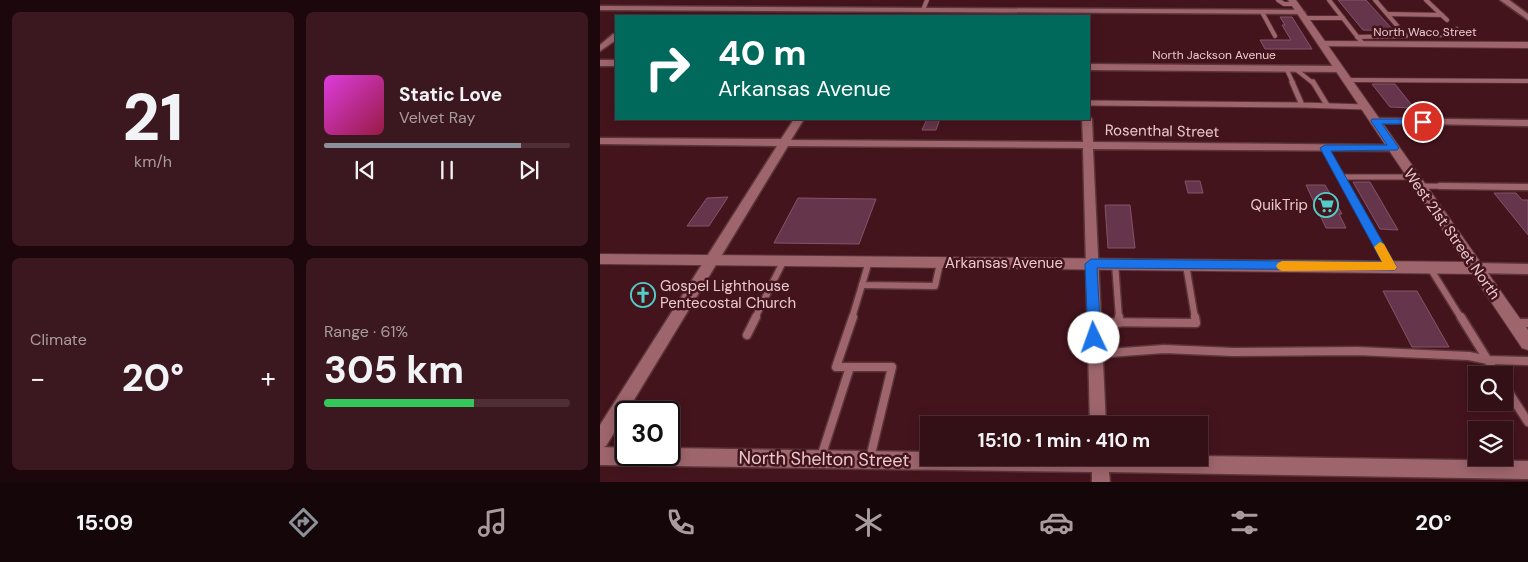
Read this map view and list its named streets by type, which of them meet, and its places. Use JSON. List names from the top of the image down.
{
  "streets": {
    "street": [
      "North Waco Street",
      "North Jackson Avenue",
      "Rosenthal Street",
      "West 21st Street North",
      "Arkansas Avenue",
      "North Shelton Street"
    ]
  },
  "crossings": [
    ["North Waco Street", "West 21st Street North"],
    ["North Jackson Avenue", "West 21st Street North"],
    ["Rosenthal Street", "West 21st Street North"],
    ["West 21st Street North", "Arkansas Avenue"]
  ],
  "places": {
    "supermarket": ["QuikTrip"],
    "church": ["Gospel Lighthouse Pentecostal Church"]
  },
  "page": {
    "tile": [
      ["21", "km/h"],
      "Climate",
      ["Range · 61%", "305 km"]
    ],
    "turn": ["40 m", "Arkansas Avenue"],
    "song": ["Static Love", "Velvet Ray"],
    "heat": ["−", "20°", "+"],
    "limit": "30",
    "trip": "15:10 · 1 min · 410 m",
    "tabs": ["15:09", "20°"]
  }
}
